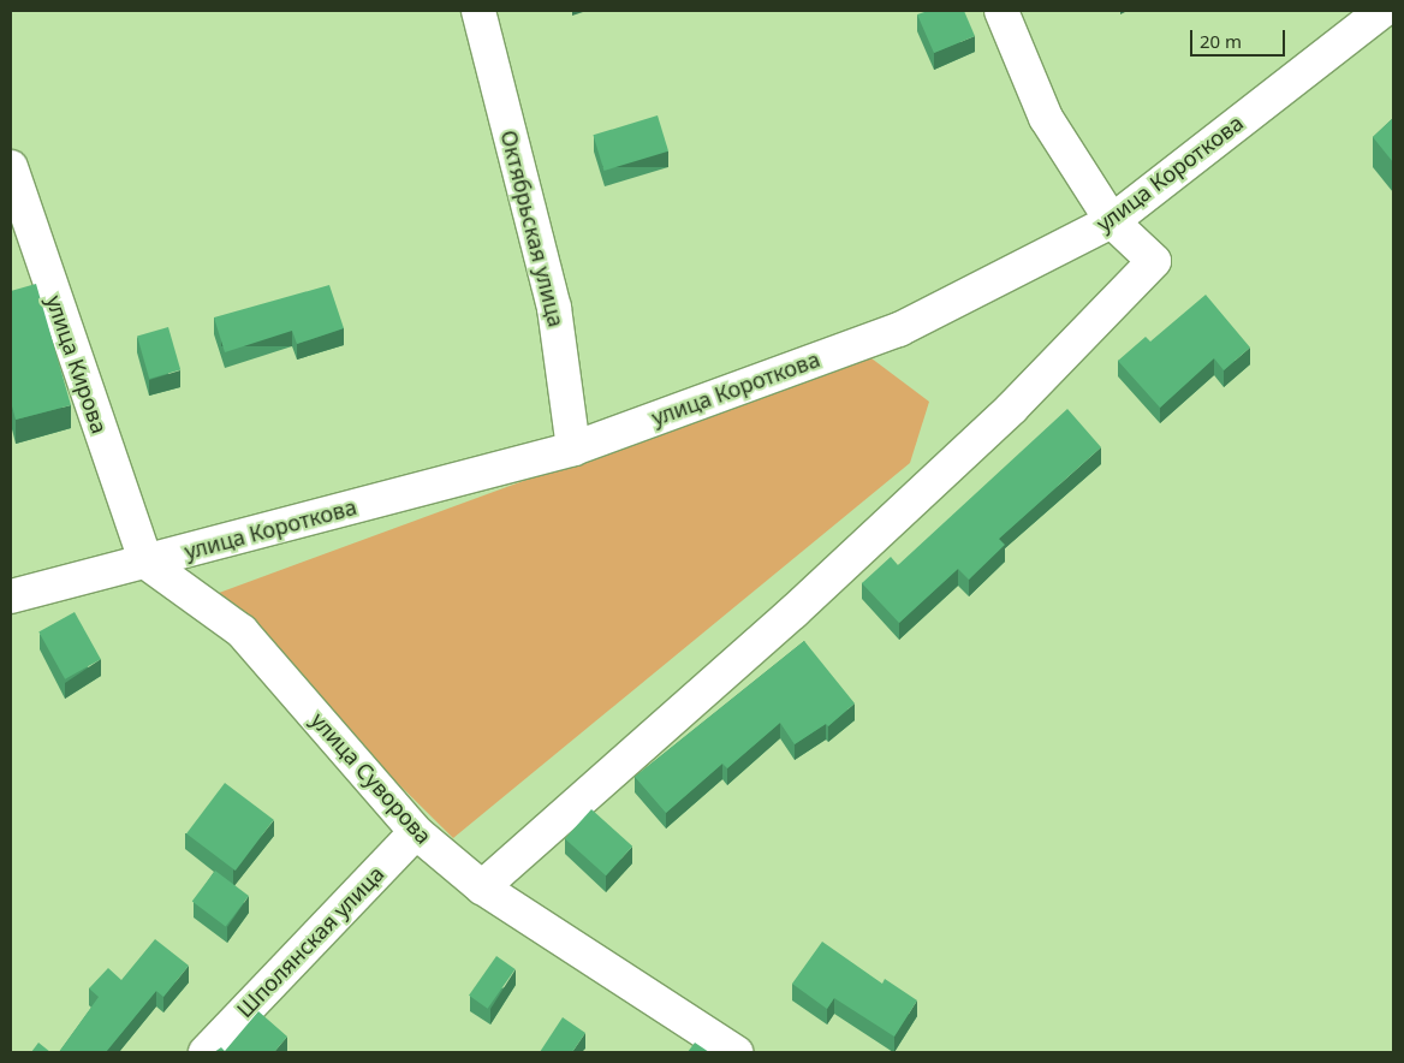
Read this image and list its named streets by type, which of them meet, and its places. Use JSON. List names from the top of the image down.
{
  "streets": {
    "street": [
      "улица Короткова",
      "Октябрьская улица",
      "улица Кирова",
      "улица Суворова",
      "Шполянская улица"
    ]
  },
  "crossings": [
    ["улица Короткова", "Октябрьская улица"],
    ["улица Короткова", "улица Кирова"],
    ["улица Короткова", "улица Суворова"],
    ["улица Кирова", "улица Суворова"],
    ["улица Суворова", "Шполянская улица"]
  ],
  "scale_bar": "20 m"
}
